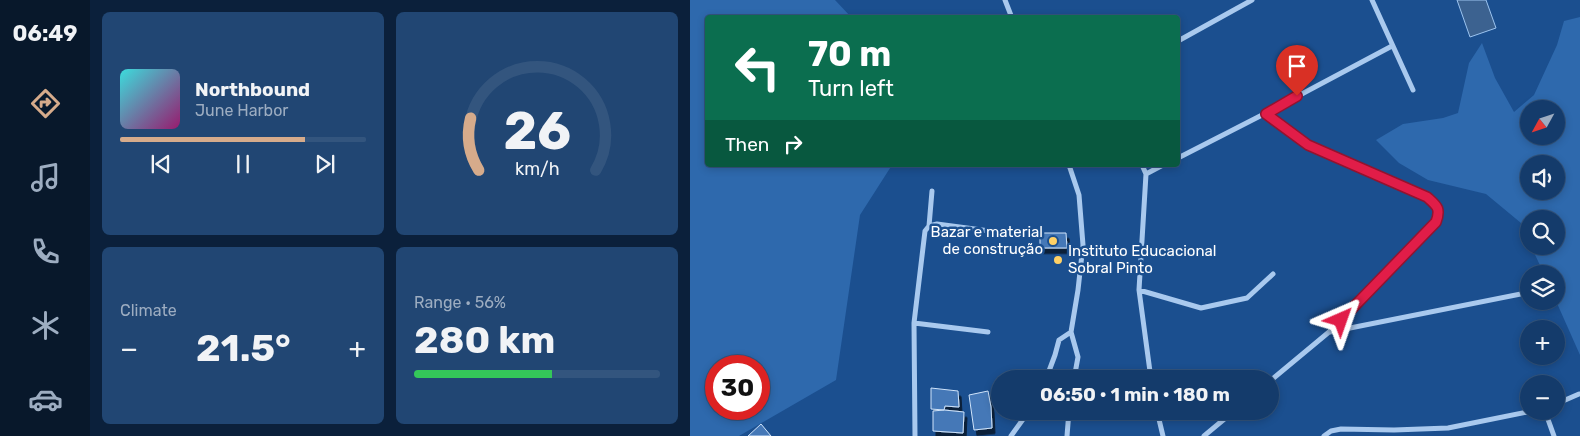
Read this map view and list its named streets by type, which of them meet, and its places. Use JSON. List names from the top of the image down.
{
  "places": ["Bazar e material de construção", "Instituto Educacional Sobral Pinto"],
  "north": "bottom left",
  "page": {
    "tabs": "06:49",
    "turn": ["70 m", "Turn left"],
    "song": ["Northbound", "June Harbor"],
    "map_buttons": ["+", "−"],
    "then": "Then",
    "tile": [
      "Climate",
      ["Range · 56%", "280 km"]
    ],
    "heat": ["−", "21.5°", "+"],
    "limit": "30",
    "trip": "06:50 · 1 min · 180 m",
    "gauge": ["26", "km/h"]
  }
}
